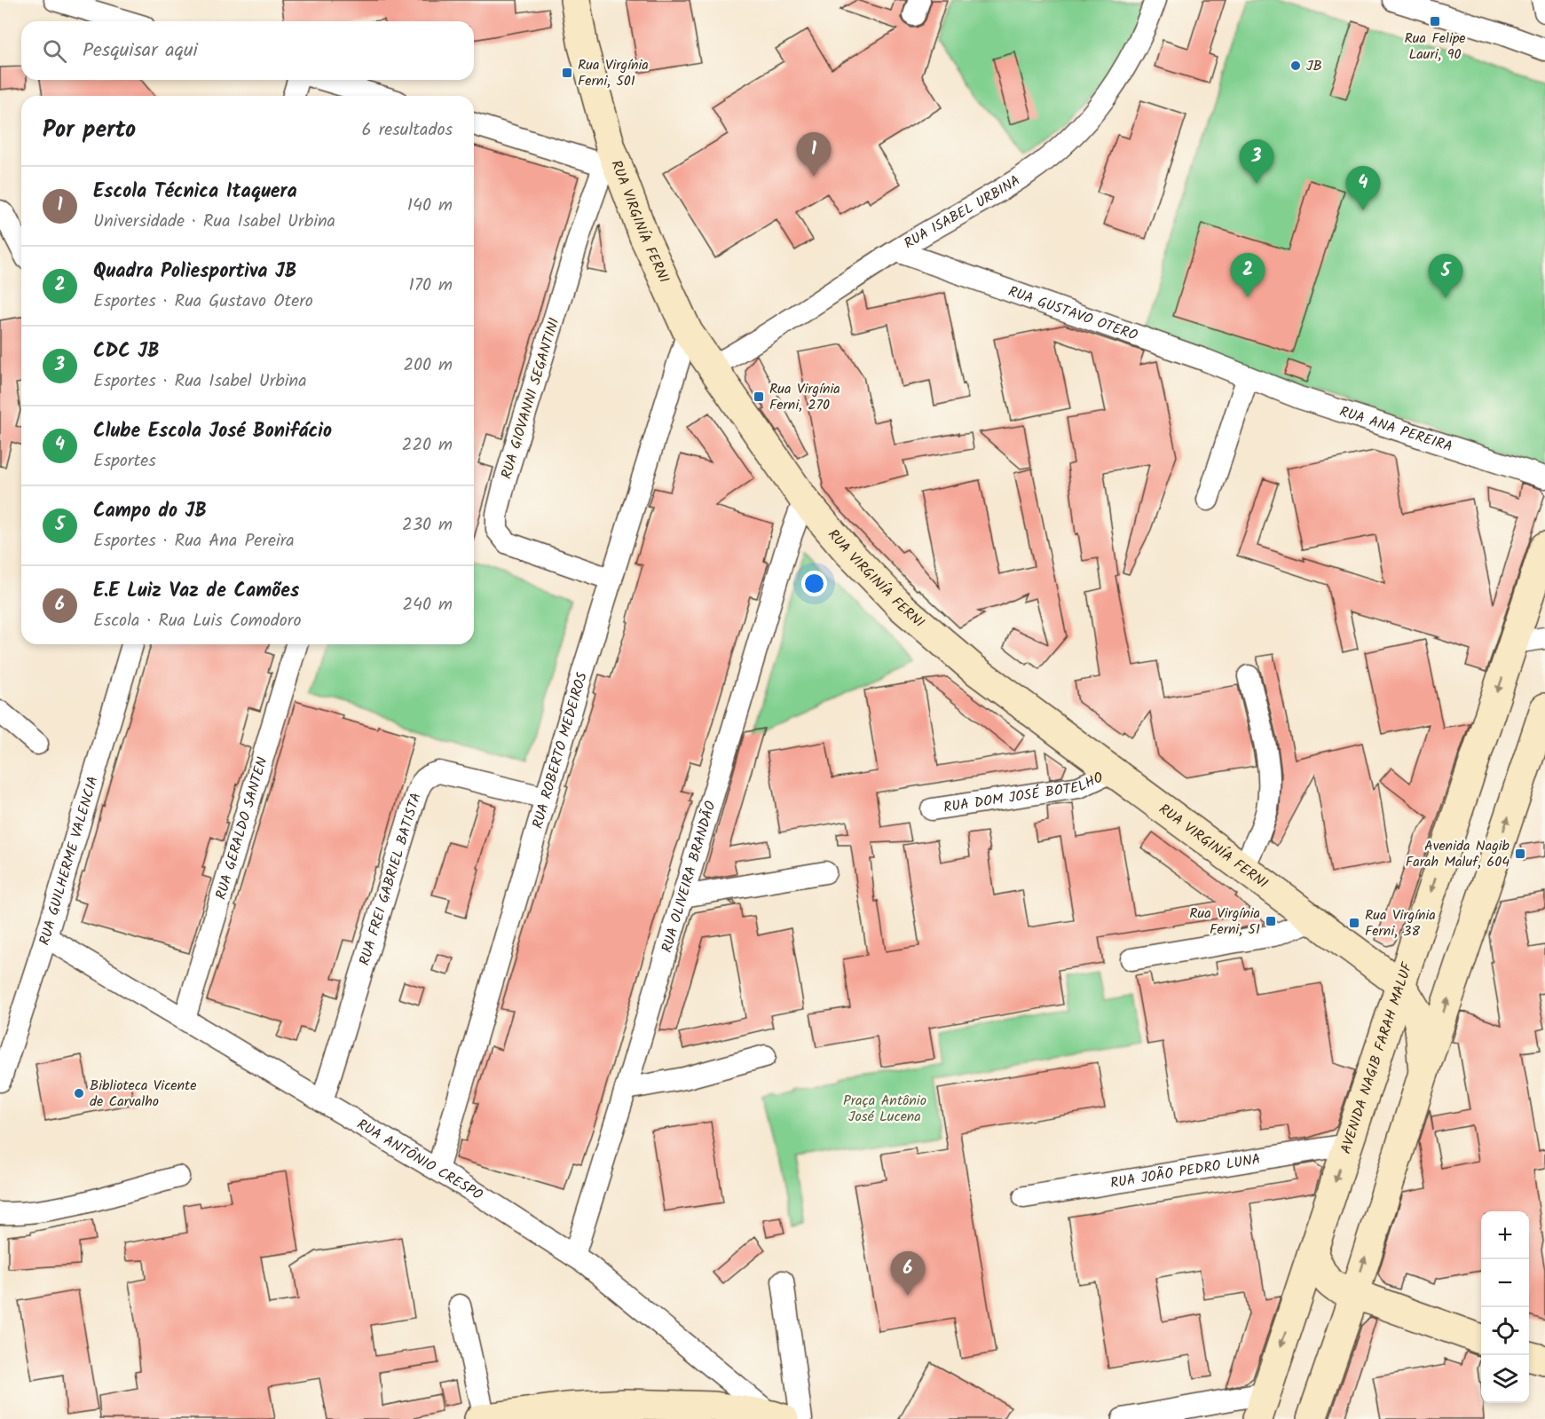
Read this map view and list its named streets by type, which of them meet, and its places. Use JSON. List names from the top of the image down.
{
  "streets": {
    "main road": ["RUA VIRGINÍA FERNI", "AVENIDA NAGIB FARAH MALUF"],
    "street": [
      "RUA ISABEL URBINA",
      "RUA GUSTAVO OTERO",
      "RUA GIOVANNI SEGANTINI",
      "RUA ANA PEREIRA",
      "RUA ROBERTO MEDEIROS",
      "RUA DOM JOSÉ BOTELHO",
      "RUA GERALDO SANTEN",
      "RUA GUILHERME VALENCIA",
      "RUA OLIVEIRA BRANDÃO",
      "RUA FREI GABRIEL BATISTA",
      "RUA ANTÔNIO CRESPO",
      "RUA JOÃO PEDRO LUNA"
    ]
  },
  "crossings": [
    ["RUA ISABEL URBINA", "RUA VIRGINÍA FERNI"],
    ["RUA ISABEL URBINA", "RUA GUSTAVO OTERO"],
    ["RUA VIRGINÍA FERNI", "RUA GIOVANNI SEGANTINI"],
    ["RUA VIRGINÍA FERNI", "RUA ROBERTO MEDEIROS"],
    ["RUA VIRGINÍA FERNI", "RUA DOM JOSÉ BOTELHO"],
    ["RUA VIRGINÍA FERNI", "RUA OLIVEIRA BRANDÃO"],
    ["RUA VIRGINÍA FERNI", "AVENIDA NAGIB FARAH MALUF"],
    ["RUA GUSTAVO OTERO", "RUA ANA PEREIRA"],
    ["RUA GIOVANNI SEGANTINI", "RUA ROBERTO MEDEIROS"],
    ["RUA ROBERTO MEDEIROS", "RUA FREI GABRIEL BATISTA"],
    ["RUA ROBERTO MEDEIROS", "RUA ANTÔNIO CRESPO"],
    ["RUA GERALDO SANTEN", "RUA ANTÔNIO CRESPO"],
    ["RUA GUILHERME VALENCIA", "RUA ANTÔNIO CRESPO"],
    ["RUA OLIVEIRA BRANDÃO", "RUA ANTÔNIO CRESPO"],
    ["RUA FREI GABRIEL BATISTA", "RUA ANTÔNIO CRESPO"],
    ["AVENIDA NAGIB FARAH MALUF", "RUA JOÃO PEDRO LUNA"]
  ],
  "parks": ["Praça Antônio José Lucena"],
  "places": {
    "transit": [
      "Rua Felipe Lauri, 90",
      "Rua Virgínia Ferni, 501",
      "Rua Virgínia Ferni, 270",
      "Avenida Nagib Farah Maluf, 604",
      "Rua Virgínia Ferni, 51",
      "Rua Virgínia Ferni, 38"
    ],
    "other": ["JB", "Biblioteca Vicente de Carvalho"]
  },
  "page": {
    "search": "Pesquisar aqui",
    "heading": ["Por perto", "6 resultados"],
    "pins": [
      "1",
      "3",
      "4",
      "2",
      "5",
      "6"
    ],
    "list": [
      {
        "mark": "1",
        "name": "Escola Técnica Itaquera",
        "note": "Universidade · Rua Isabel Urbina",
        "value": "140 m"
      },
      {
        "mark": "2",
        "name": "Quadra Poliesportiva JB",
        "note": "Esportes · Rua Gustavo Otero",
        "value": "170 m"
      },
      {
        "mark": "3",
        "name": "CDC JB",
        "note": "Esportes · Rua Isabel Urbina",
        "value": "200 m"
      },
      {
        "mark": "4",
        "name": "Clube Escola José Bonifácio",
        "note": "Esportes",
        "value": "220 m"
      },
      {
        "mark": "5",
        "name": "Campo do JB",
        "note": "Esportes · Rua Ana Pereira",
        "value": "230 m"
      },
      {
        "mark": "6",
        "name": "E.E Luiz Vaz de Camões",
        "note": "Escola · Rua Luis Comodoro",
        "value": "240 m"
      }
    ],
    "map_buttons": ["+", "−"]
  }
}
